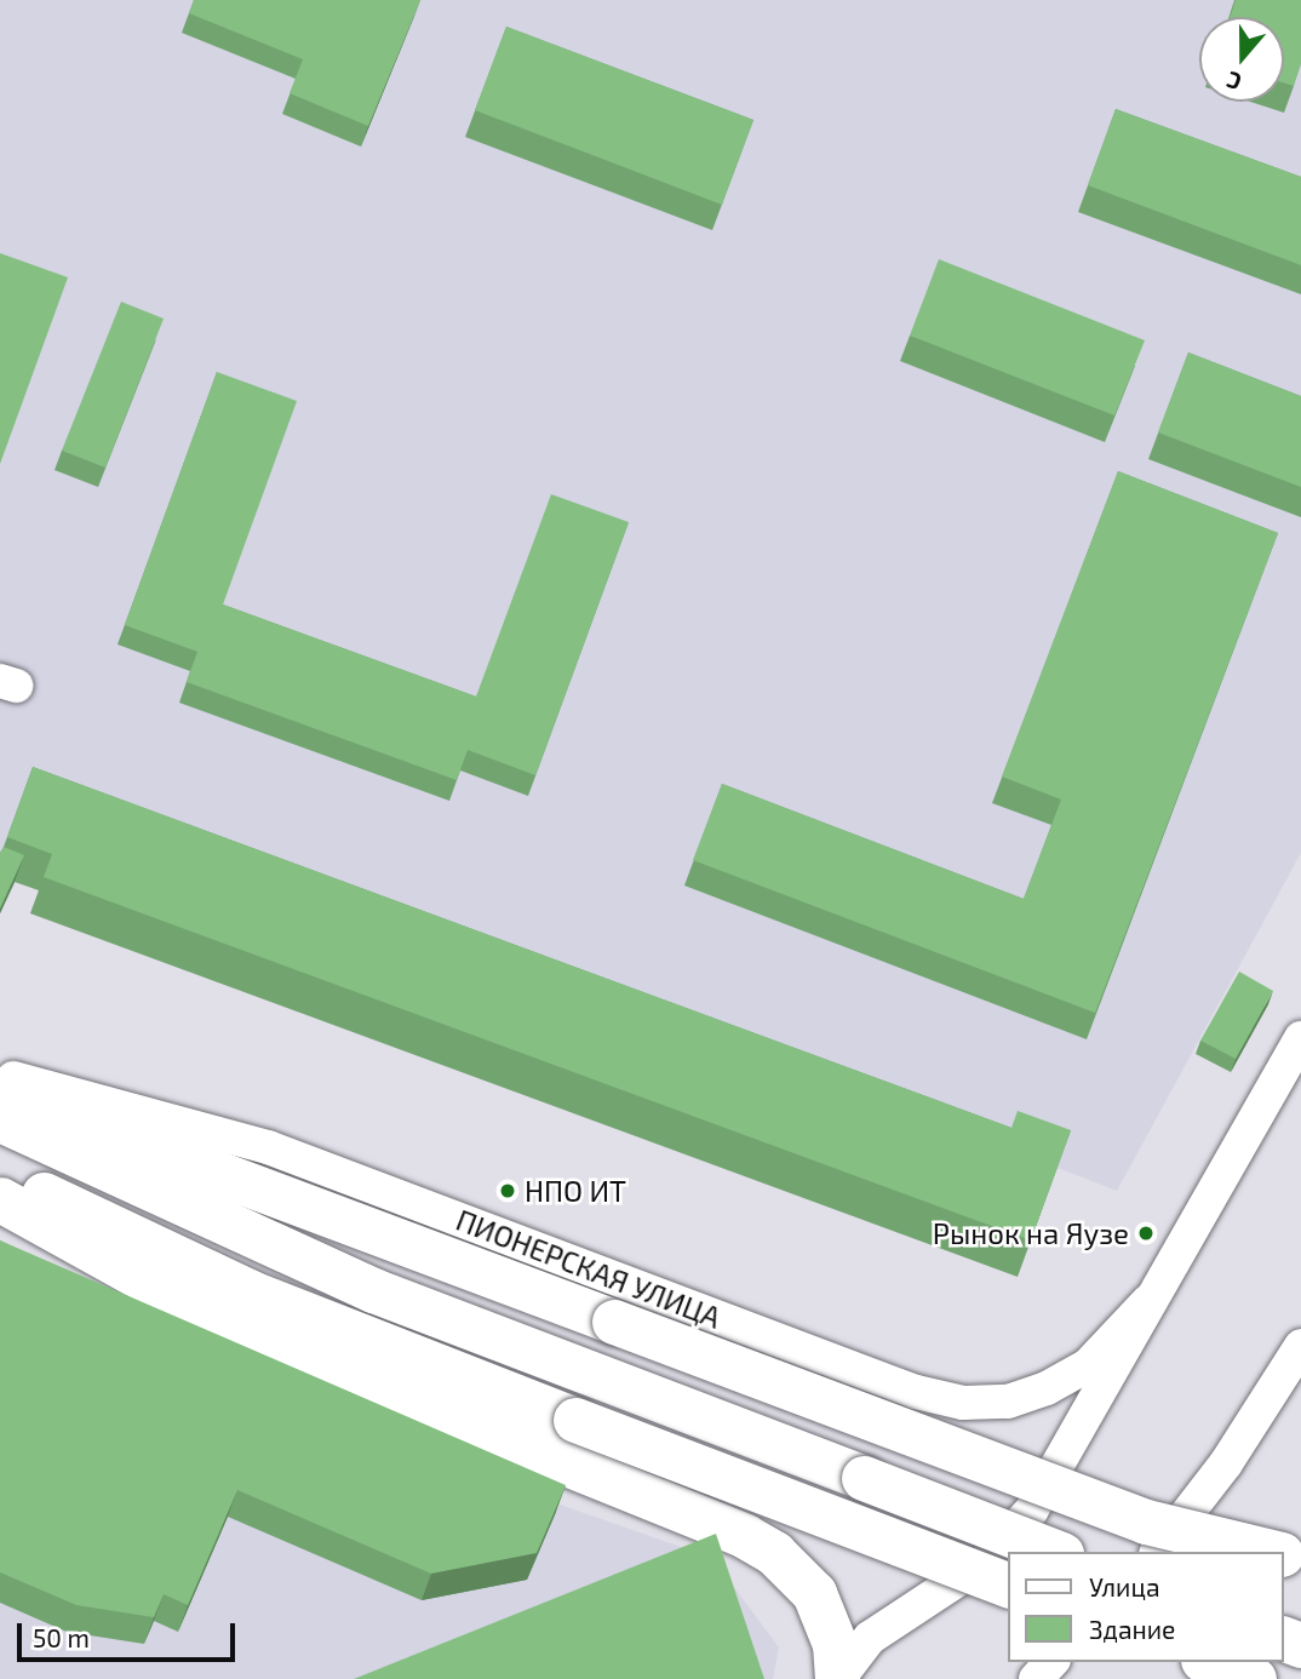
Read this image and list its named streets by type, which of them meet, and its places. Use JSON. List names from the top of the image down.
{
  "streets": {
    "main road": ["ПИОНЕРСКАЯ УЛИЦА"]
  },
  "places": ["НПО ИТ", "Рынок на Яузе"],
  "legend": ["Улица", "Здание"],
  "scale_bar": "50 m",
  "north": "bottom"
}
